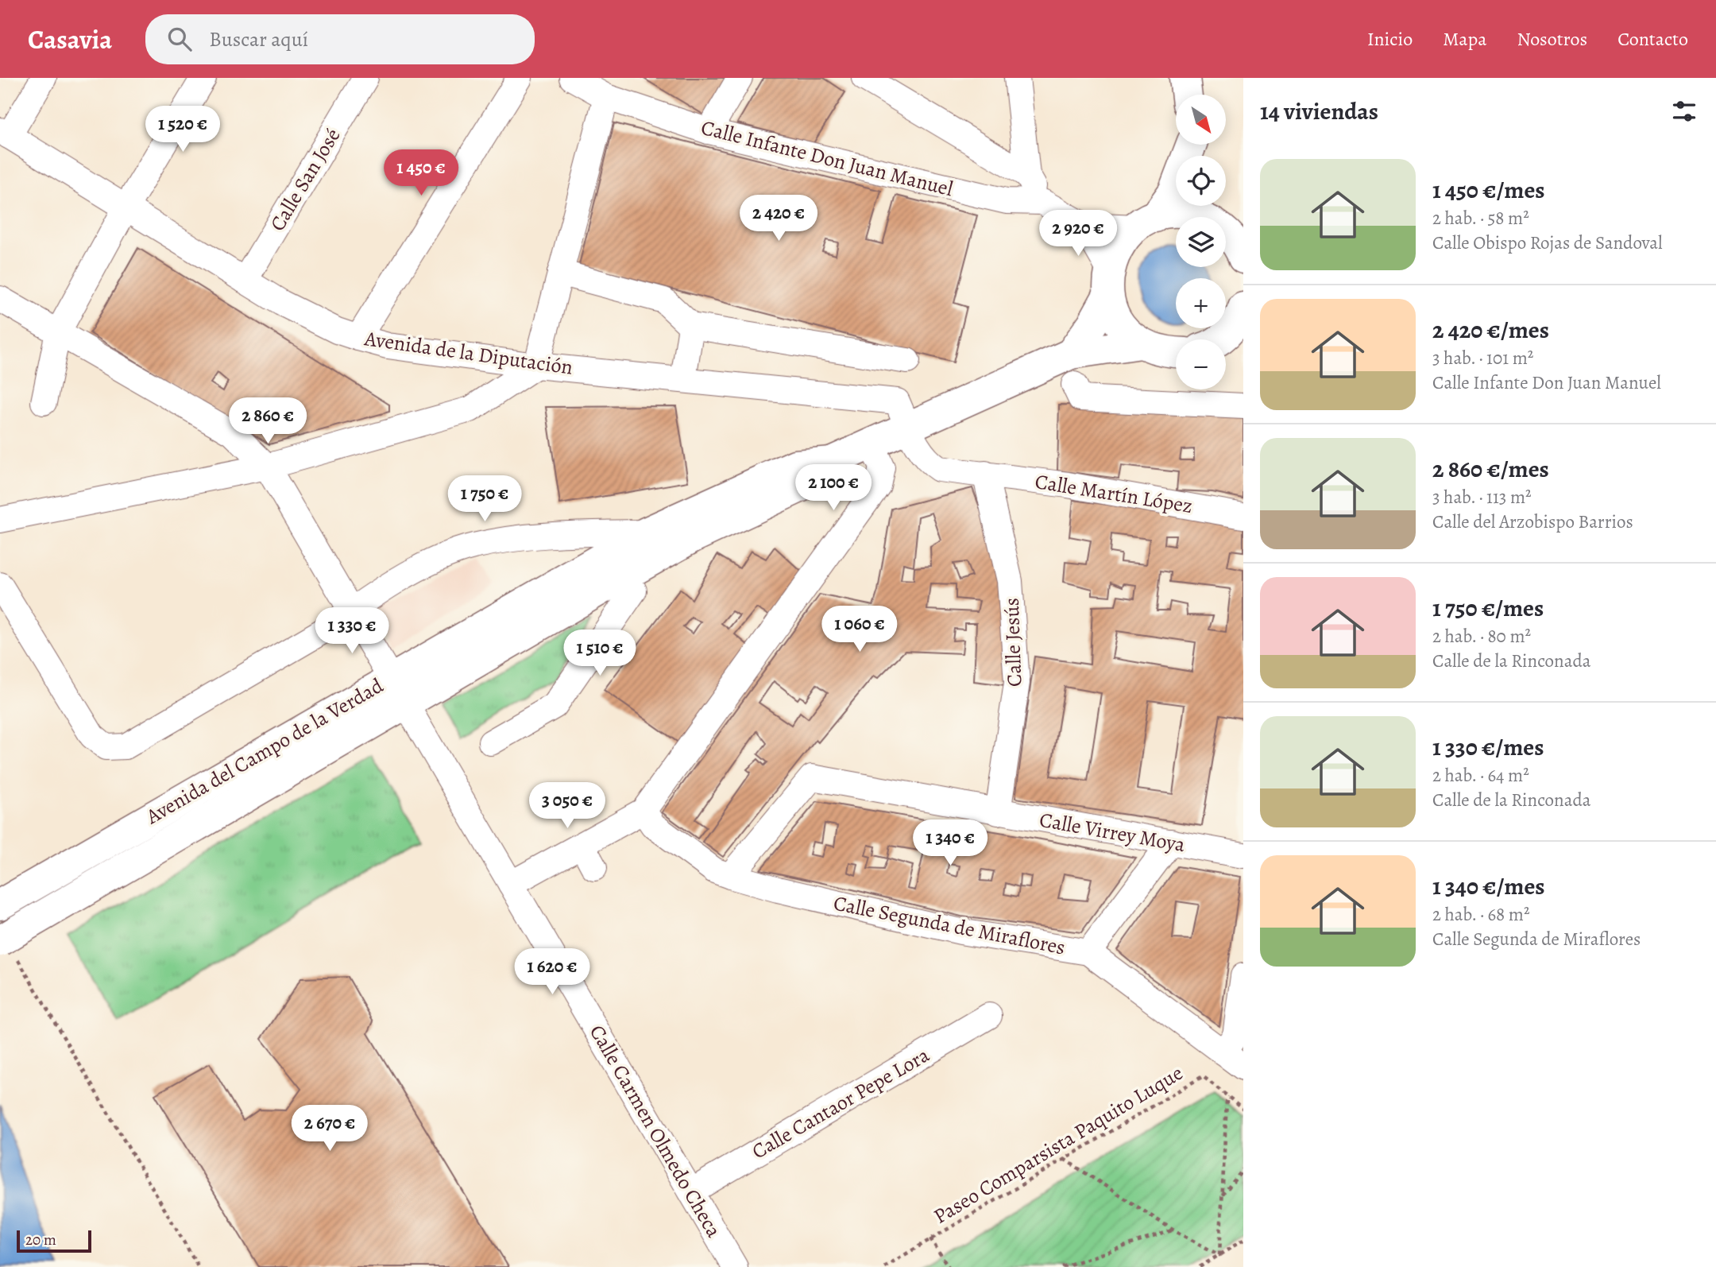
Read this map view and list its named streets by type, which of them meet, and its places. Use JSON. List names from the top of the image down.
{
  "streets": {
    "main road": ["Avenida del Campo de la Verdad"],
    "street": [
      "Calle Infante Don Juan Manuel",
      "Calle San José",
      "Avenida de la Diputación",
      "Calle Martín López",
      "Calle Jesús",
      "Calle Virrey Moya",
      "Calle Segunda de Miraflores",
      "Calle Cantaor Pepe Lora",
      "Calle Carmen Olmedo Checa"
    ],
    "path": ["Paseo Comparsista Paquito Luque"]
  },
  "crossings": [
    ["Calle Infante Don Juan Manuel", "Avenida del Campo de la Verdad"],
    ["Calle San José", "Avenida de la Diputación"],
    ["Avenida de la Diputación", "Calle Martín López"],
    ["Avenida de la Diputación", "Avenida del Campo de la Verdad"],
    ["Calle Martín López", "Calle Jesús"],
    ["Calle Martín López", "Avenida del Campo de la Verdad"],
    ["Calle Jesús", "Calle Virrey Moya"],
    ["Avenida del Campo de la Verdad", "Calle Carmen Olmedo Checa"],
    ["Calle Virrey Moya", "Calle Segunda de Miraflores"],
    ["Calle Cantaor Pepe Lora", "Calle Carmen Olmedo Checa"]
  ],
  "scale_bar": "20 m",
  "north": "bottom right",
  "page": {
    "header": "Casavia",
    "search": "Buscar aquí",
    "nav": [
      "Inicio",
      "Mapa",
      "Nosotros",
      "Contacto"
    ],
    "heading": "14 viviendas",
    "map_buttons": ["+", "−"],
    "price": [
      "1 520 €",
      "1 450 €",
      "2 420 €",
      "2 920 €",
      "2 860 €",
      "2 100 €",
      "1 750 €",
      "1 060 €",
      "1 330 €",
      "1 510 €",
      "3 050 €",
      "1 340 €",
      "1 620 €",
      "2 670 €"
    ],
    "list": [
      {
        "name": "1 450 €/mes",
        "note": "2 hab. · 58 m² · Calle Obispo Rojas de Sandoval"
      },
      {
        "name": "2 420 €/mes",
        "note": "3 hab. · 101 m² · Calle Infante Don Juan Manuel"
      },
      {
        "name": "2 860 €/mes",
        "note": "3 hab. · 113 m² · Calle del Arzobispo Barrios"
      },
      {
        "name": "1 750 €/mes",
        "note": "2 hab. · 80 m² · Calle de la Rinconada"
      },
      {
        "name": "1 330 €/mes",
        "note": "2 hab. · 64 m² · Calle de la Rinconada"
      },
      {
        "name": "1 340 €/mes",
        "note": "2 hab. · 68 m² · Calle Segunda de Miraflores"
      }
    ],
    "scale": "20 m"
  }
}
